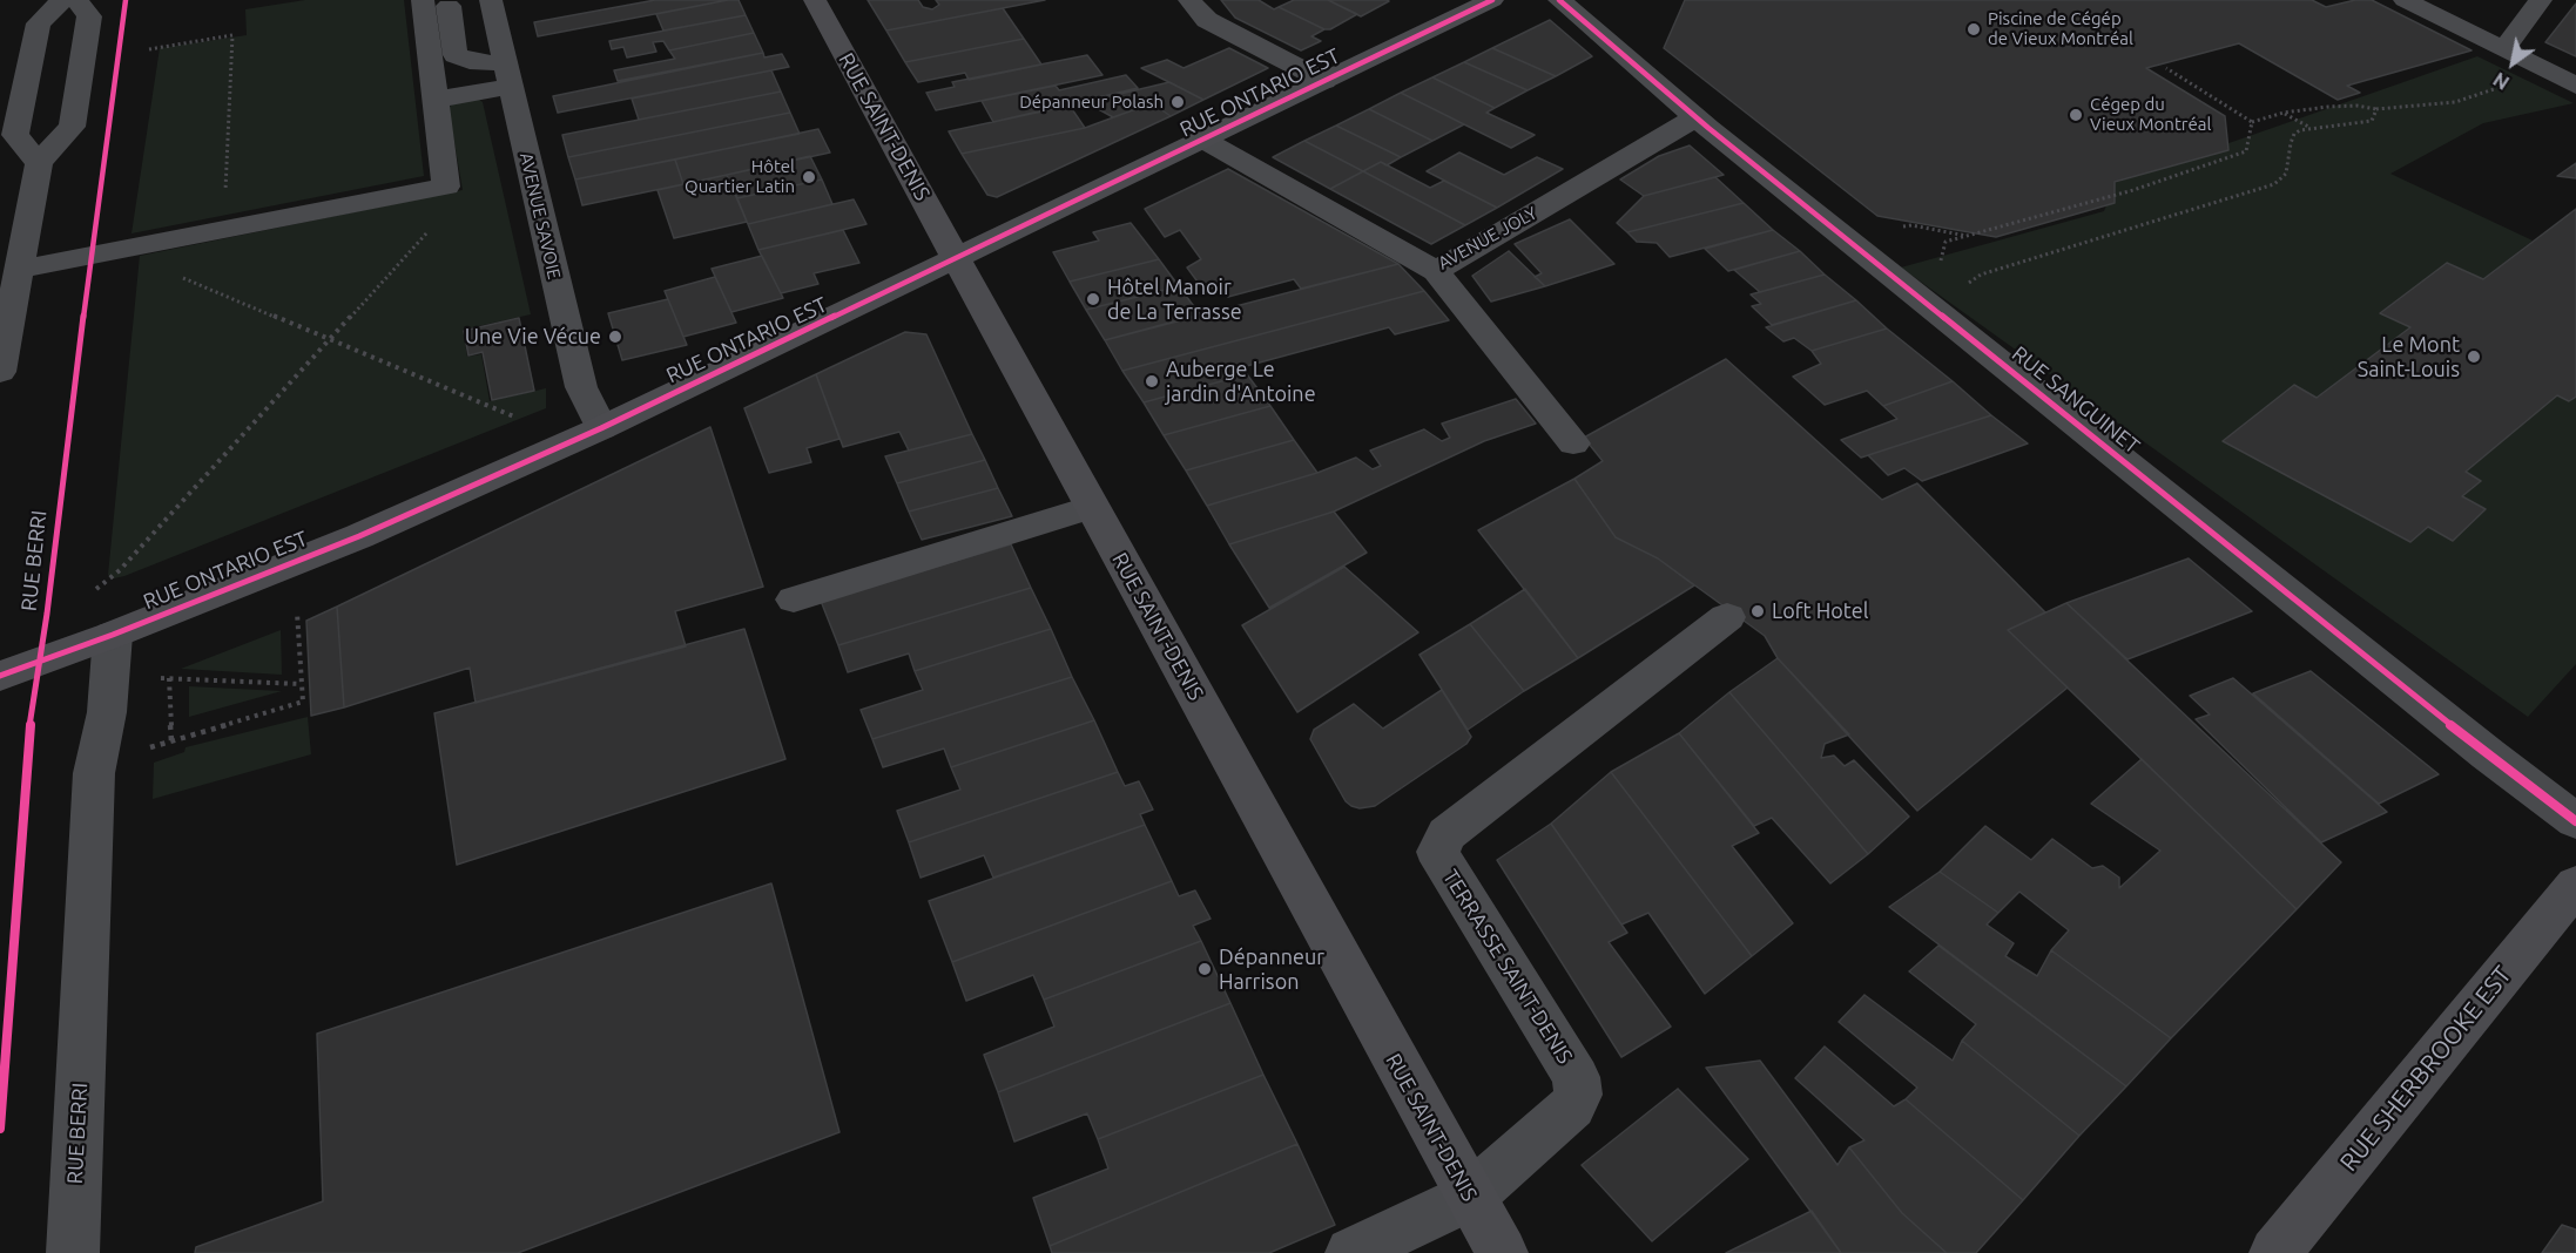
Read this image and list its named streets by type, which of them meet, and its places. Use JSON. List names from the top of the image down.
{
  "streets": {
    "main road": ["RUE ONTARIO EST", "RUE SAINT-DENIS", "RUE SHERBROOKE EST"],
    "street": [
      "AVENUE SAVOIE",
      "AVENUE JOLY",
      "RUE SANGUINET",
      "RUE BERRI",
      "TERRASSE SAINT-DENIS"
    ]
  },
  "crossings": [
    ["RUE ONTARIO EST", "RUE SAINT-DENIS"],
    ["RUE ONTARIO EST", "AVENUE SAVOIE"],
    ["RUE ONTARIO EST", "AVENUE JOLY"],
    ["RUE ONTARIO EST", "RUE BERRI"],
    ["RUE SAINT-DENIS", "TERRASSE SAINT-DENIS"],
    ["AVENUE JOLY", "RUE SANGUINET"]
  ],
  "places": [
    "Piscine de Cégép de Vieux Montréal",
    "Dépanneur Polash",
    "Cégep du Vieux Montréal",
    "Hôtel Quartier Latin",
    "Hôtel Manoir de La Terrasse",
    "Une Vie Vécue",
    "Le Mont Saint-Louis",
    "Auberge Le jardin d'Antoine",
    "Loft Hotel",
    "Dépanneur Harrison"
  ],
  "north": "bottom left"
}
